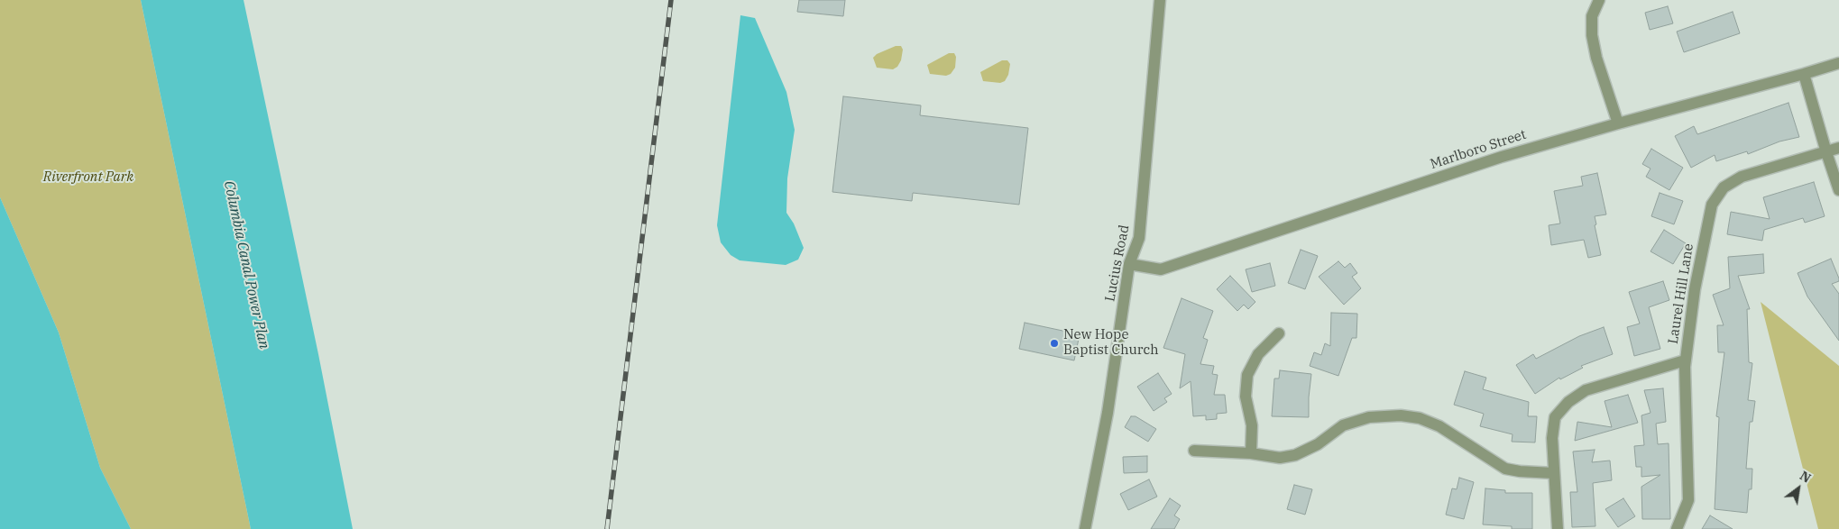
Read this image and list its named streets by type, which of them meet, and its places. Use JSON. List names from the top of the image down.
{
  "streets": {
    "street": ["Marlboro Street", "Lucius Road", "Laurel Hill Lane"]
  },
  "crossings": [
    ["Marlboro Street", "Lucius Road"]
  ],
  "water": ["Columbia Canal Power Plan"],
  "parks": ["Riverfront Park"],
  "places": ["New Hope Baptist Church"],
  "north": "top right"
}
